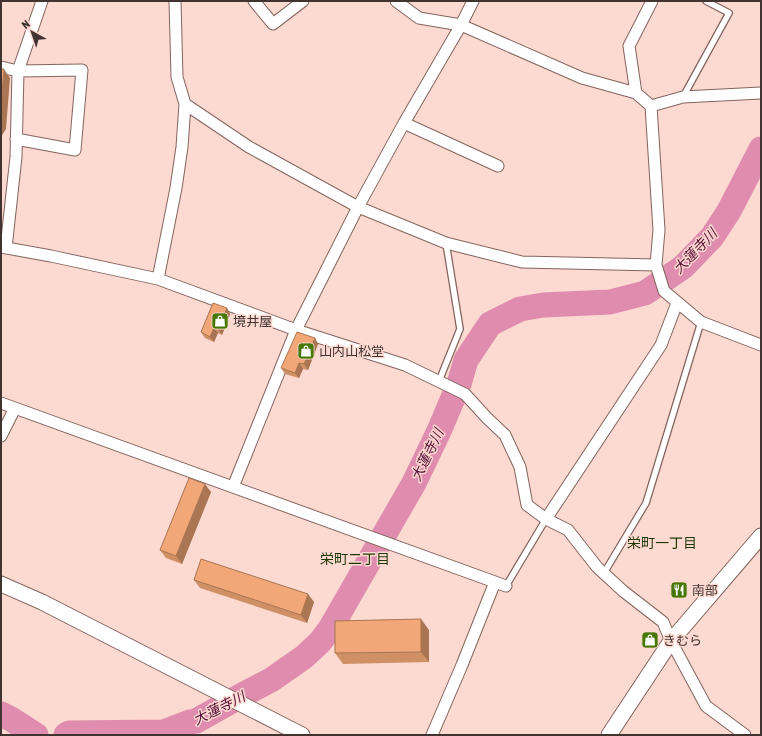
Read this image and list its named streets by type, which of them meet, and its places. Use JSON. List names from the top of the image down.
{
  "districts": ["栄町一丁目", "栄町二丁目"],
  "water": ["大蓮寺川"],
  "places": {
    "shop": ["境井屋", "山内山松堂", "きむら"],
    "restaurant": ["南部"]
  },
  "north": "top left"
}
